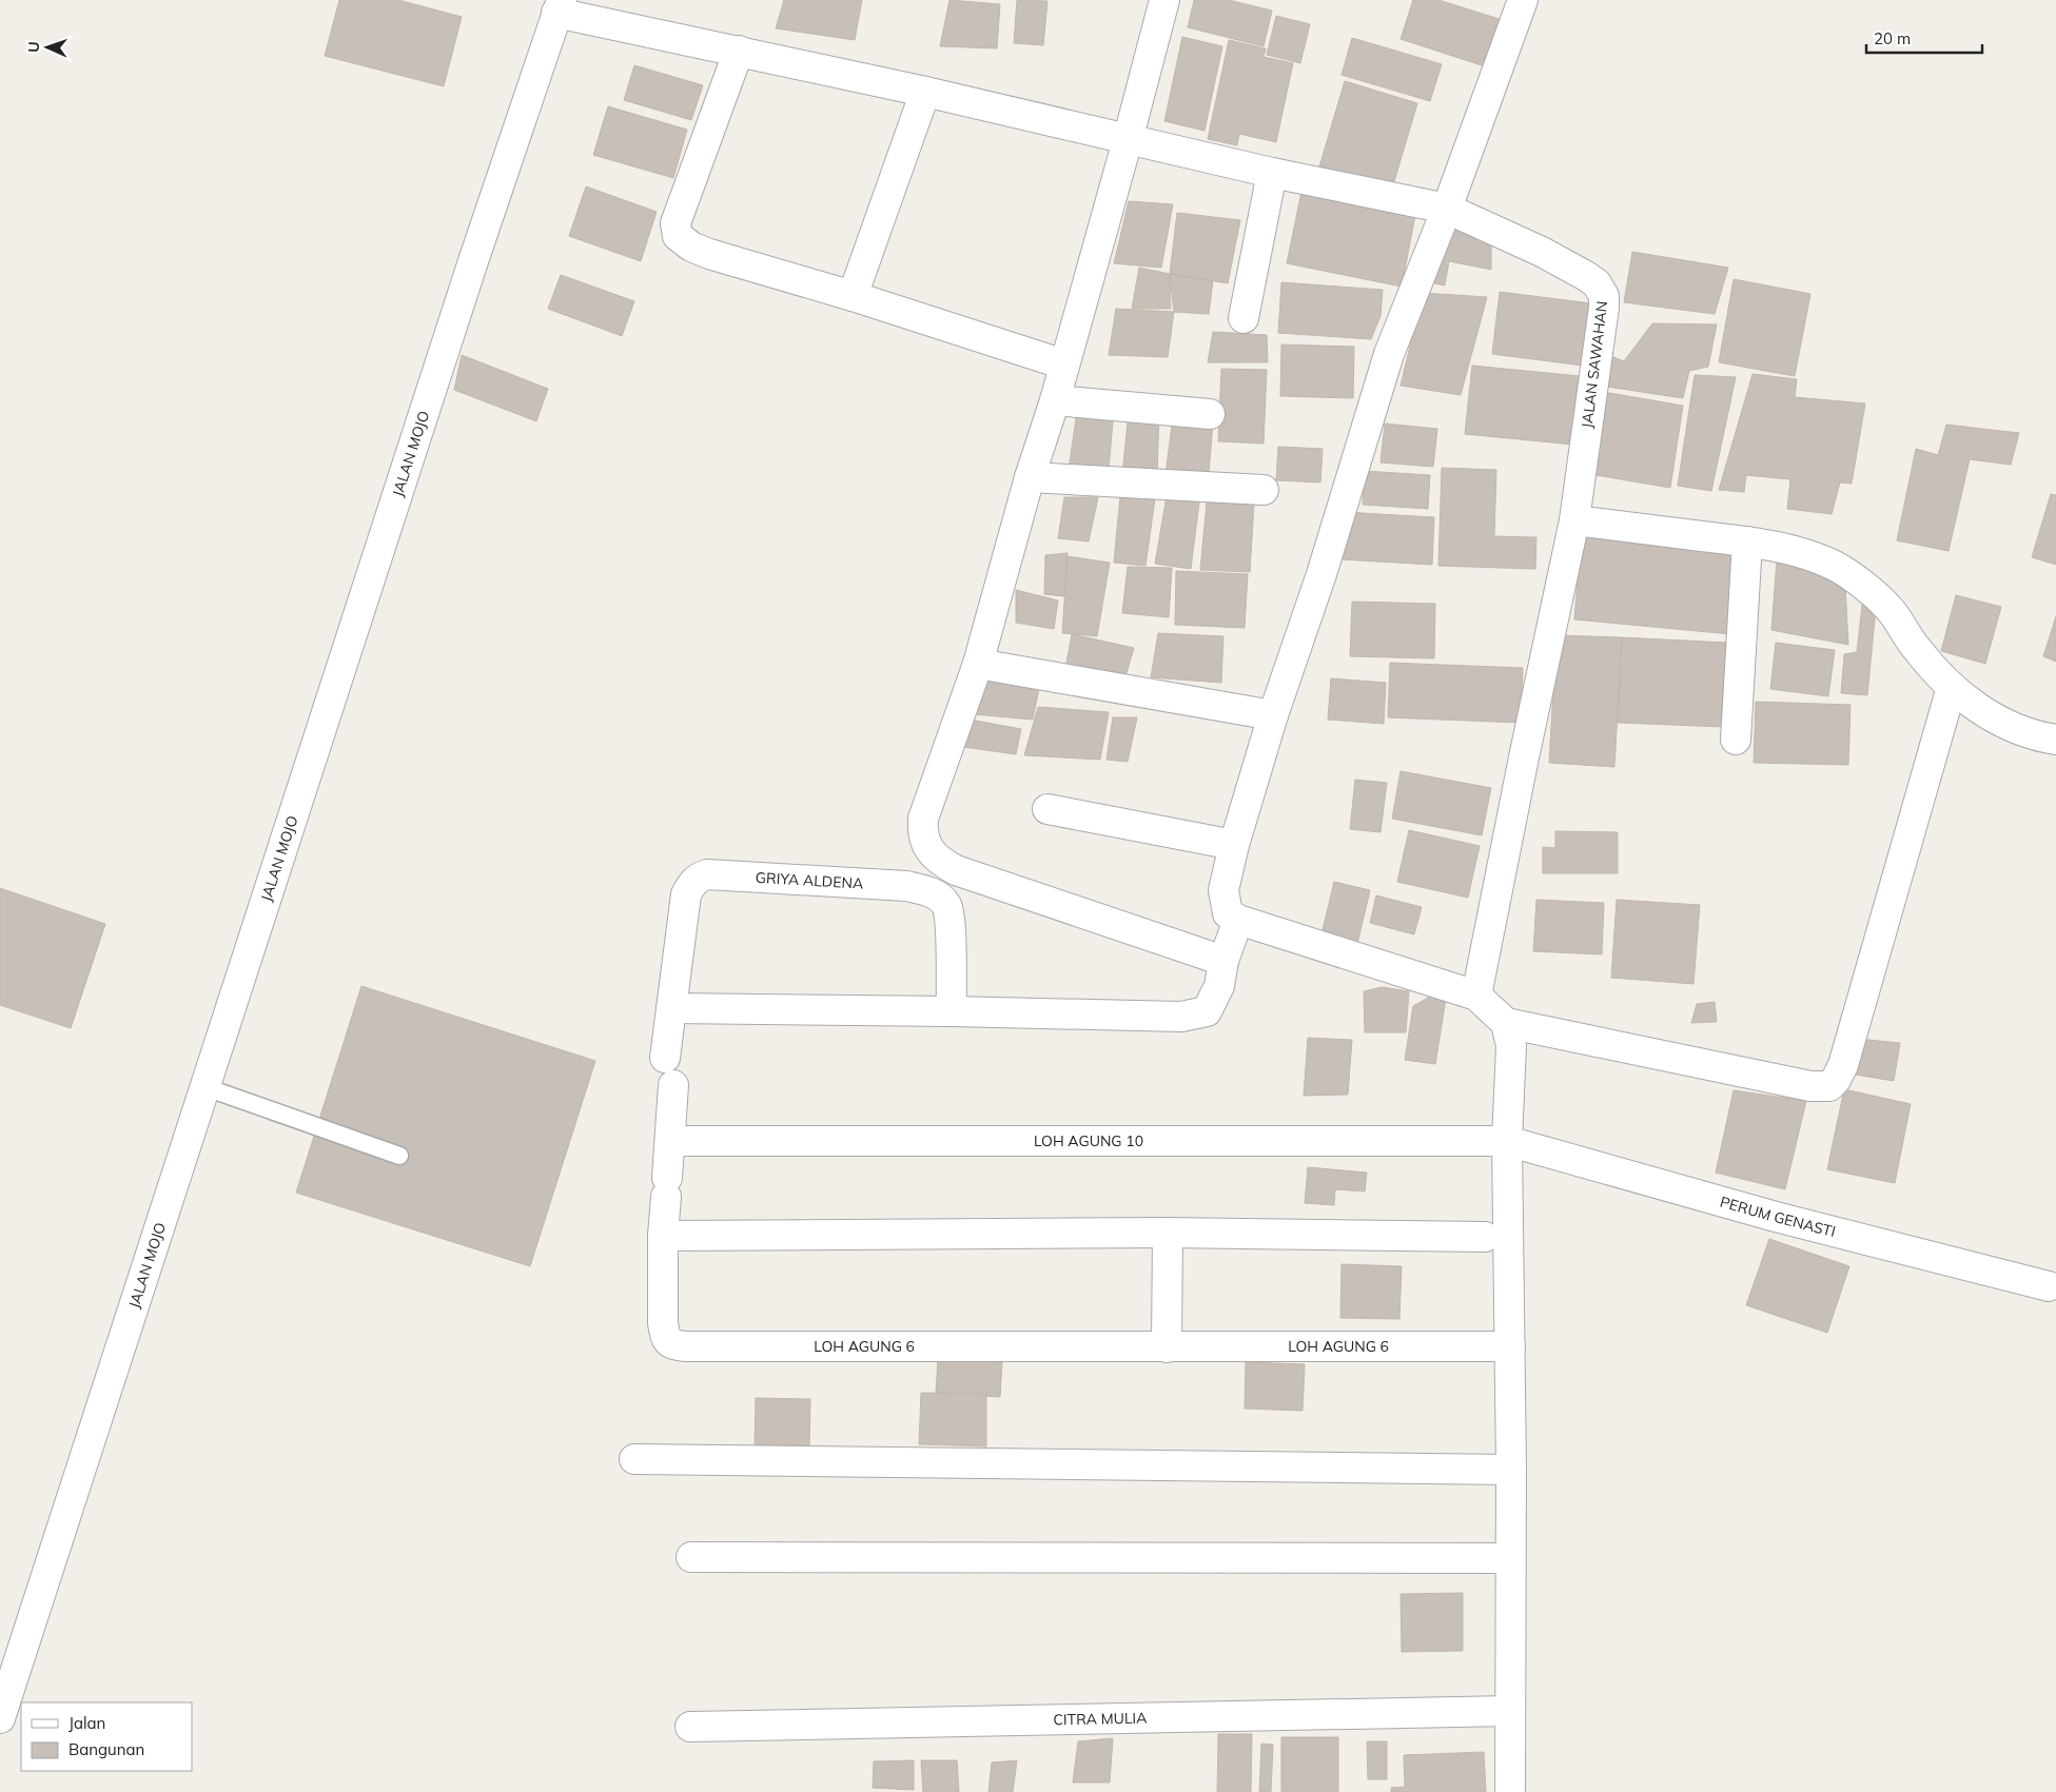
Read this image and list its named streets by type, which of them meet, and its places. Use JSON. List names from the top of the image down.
{
  "streets": {
    "street": [
      "JALAN SAWAHAN",
      "JALAN MOJO",
      "GRIYA ALDENA",
      "LOH AGUNG 10",
      "PERUM GENASTI",
      "LOH AGUNG 6",
      "CITRA MULIA"
    ]
  },
  "crossings": [
    ["JALAN SAWAHAN", "JALAN MOJO"],
    ["LOH AGUNG 10", "PERUM GENASTI"],
    ["LOH AGUNG 10", "LOH AGUNG 6"]
  ],
  "legend": ["Jalan", "Bangunan"],
  "scale_bar": "20 m",
  "north": "left"
}
